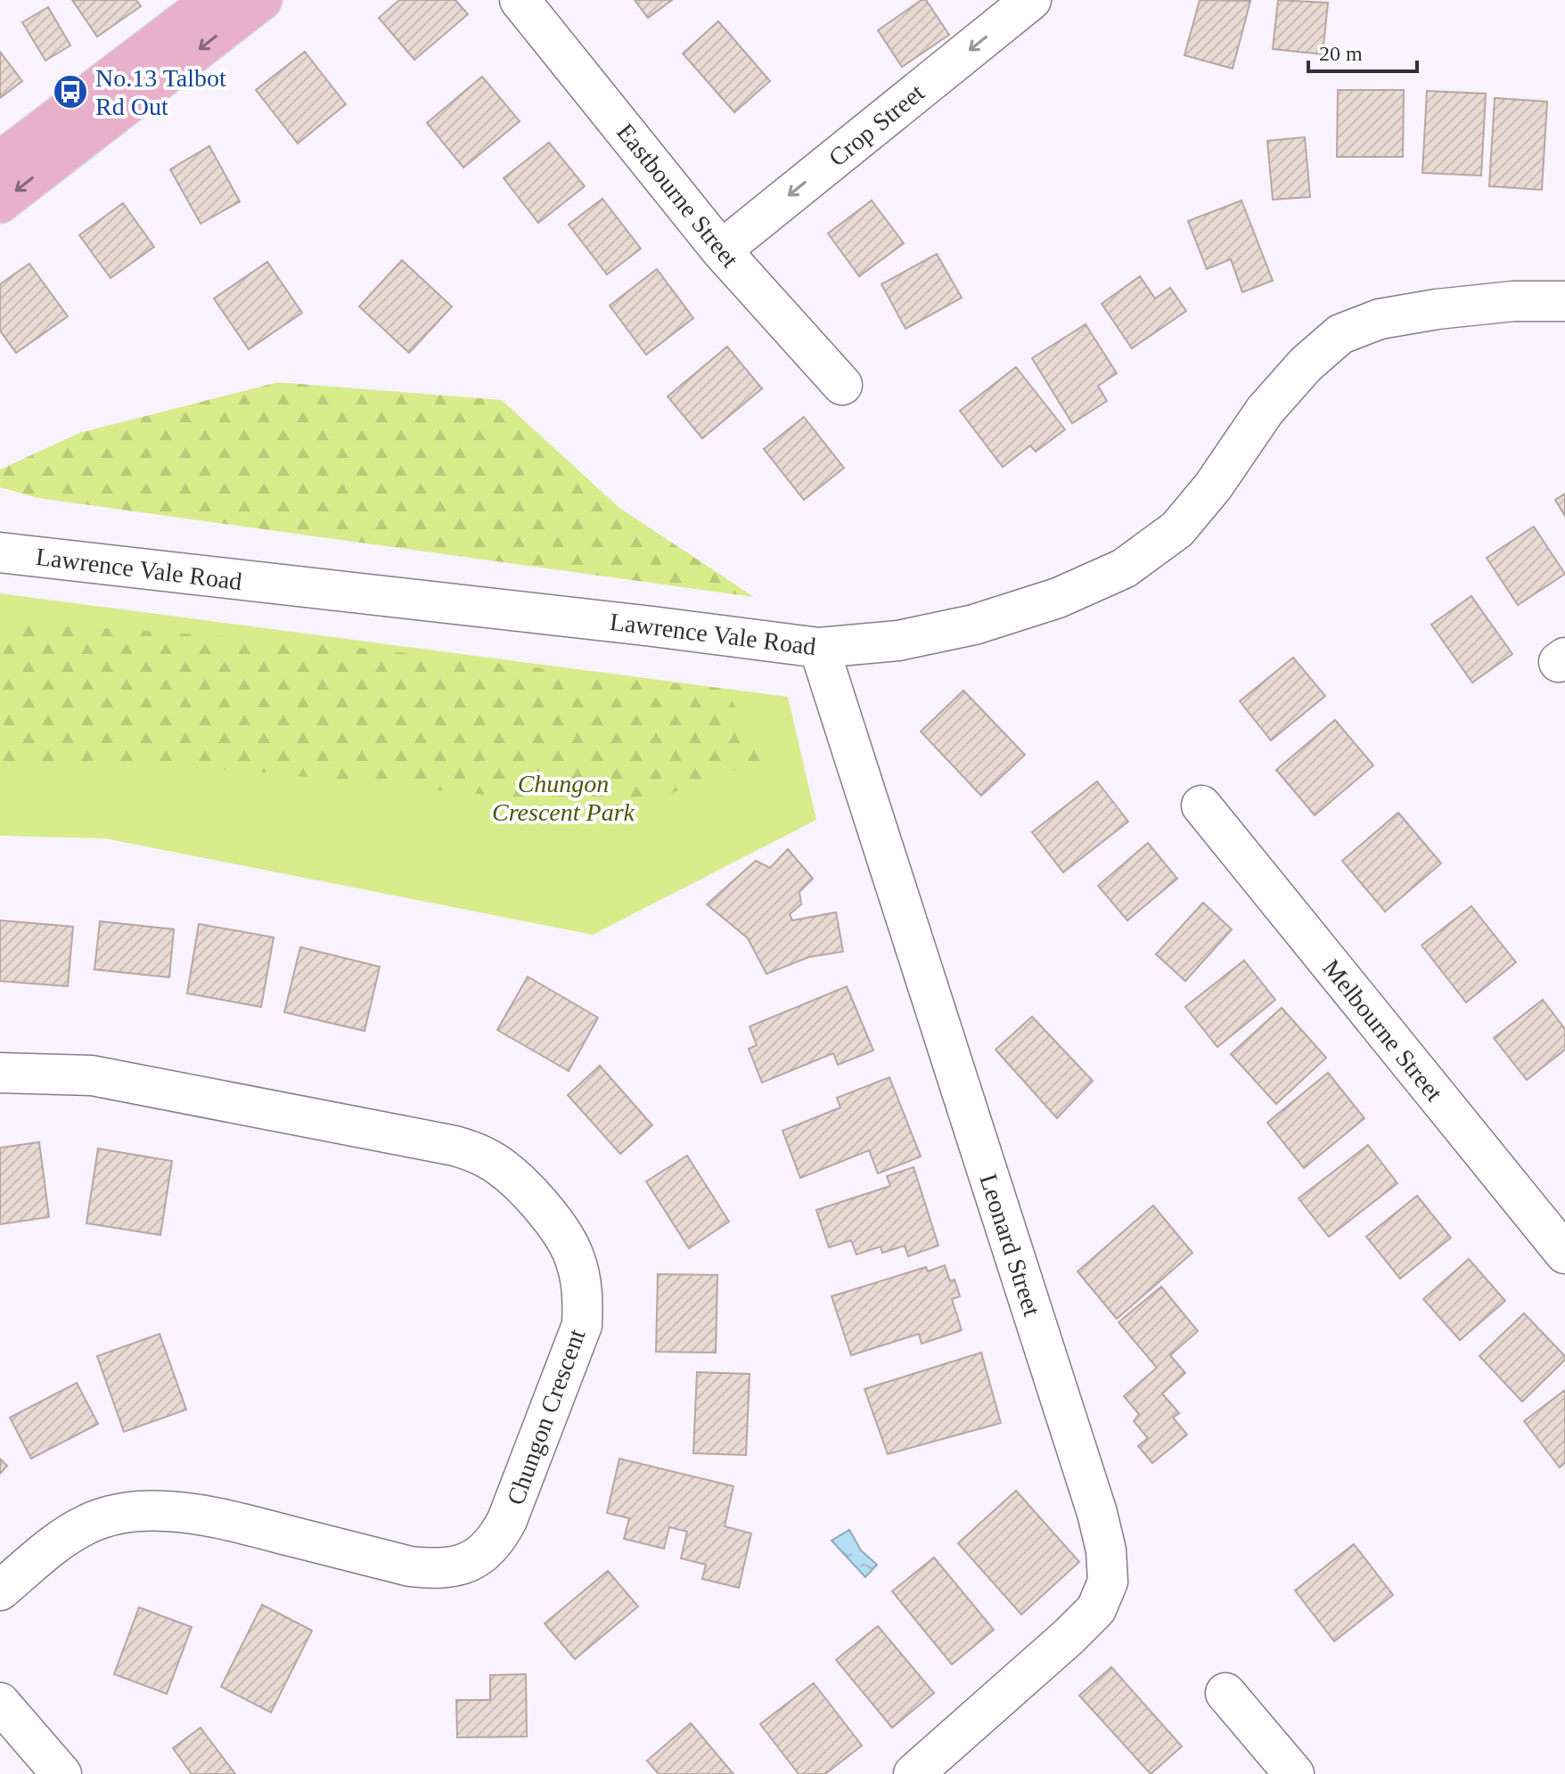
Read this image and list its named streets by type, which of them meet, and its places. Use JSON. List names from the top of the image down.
{
  "streets": {
    "street": [
      "Crop Street",
      "Eastbourne Street",
      "Lawrence Vale Road",
      "Melbourne Street",
      "Leonard Street",
      "Chungon Crescent"
    ]
  },
  "crossings": [
    ["Crop Street", "Eastbourne Street"],
    ["Lawrence Vale Road", "Leonard Street"]
  ],
  "one_way": ["Crop Street"],
  "parks": ["Chungon Crescent Park"],
  "places": {
    "bus stop": ["No.13 Talbot Rd Out"]
  },
  "scale_bar": "20 m"
}
